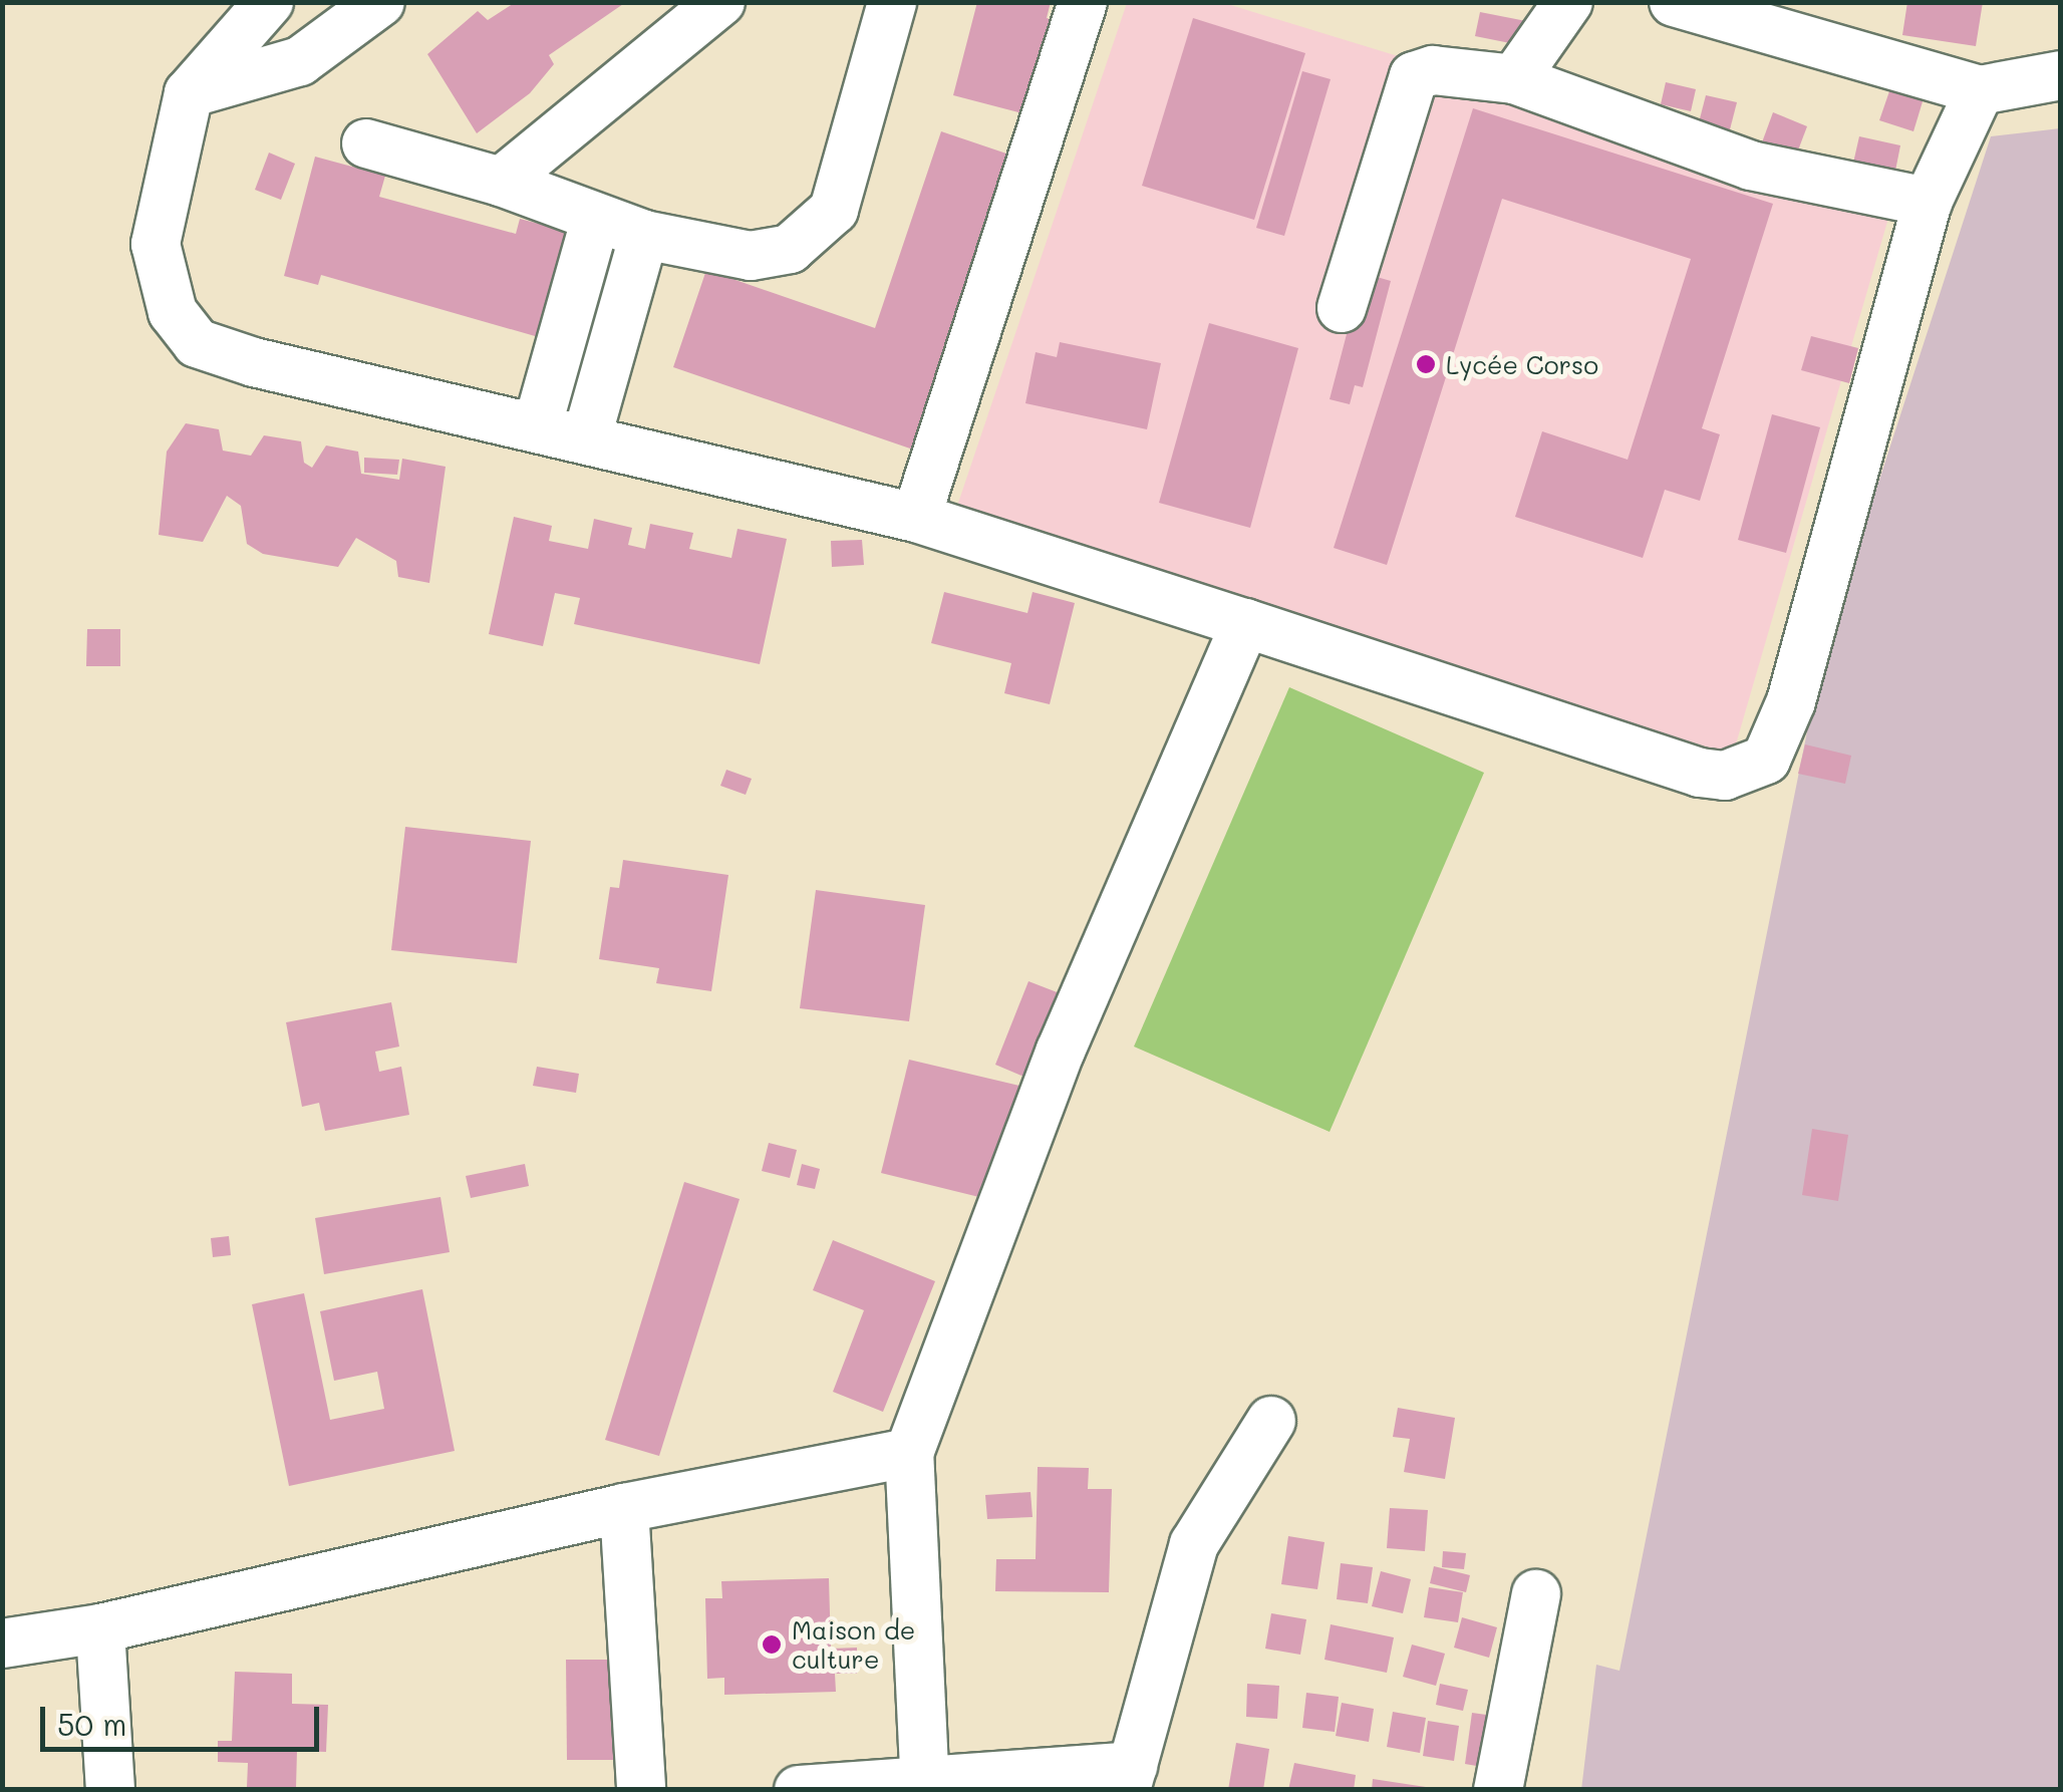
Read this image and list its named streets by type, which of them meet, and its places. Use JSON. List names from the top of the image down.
{
  "places": ["Lycée Corso", "Maison de culture"],
  "scale_bar": "50 m"
}
